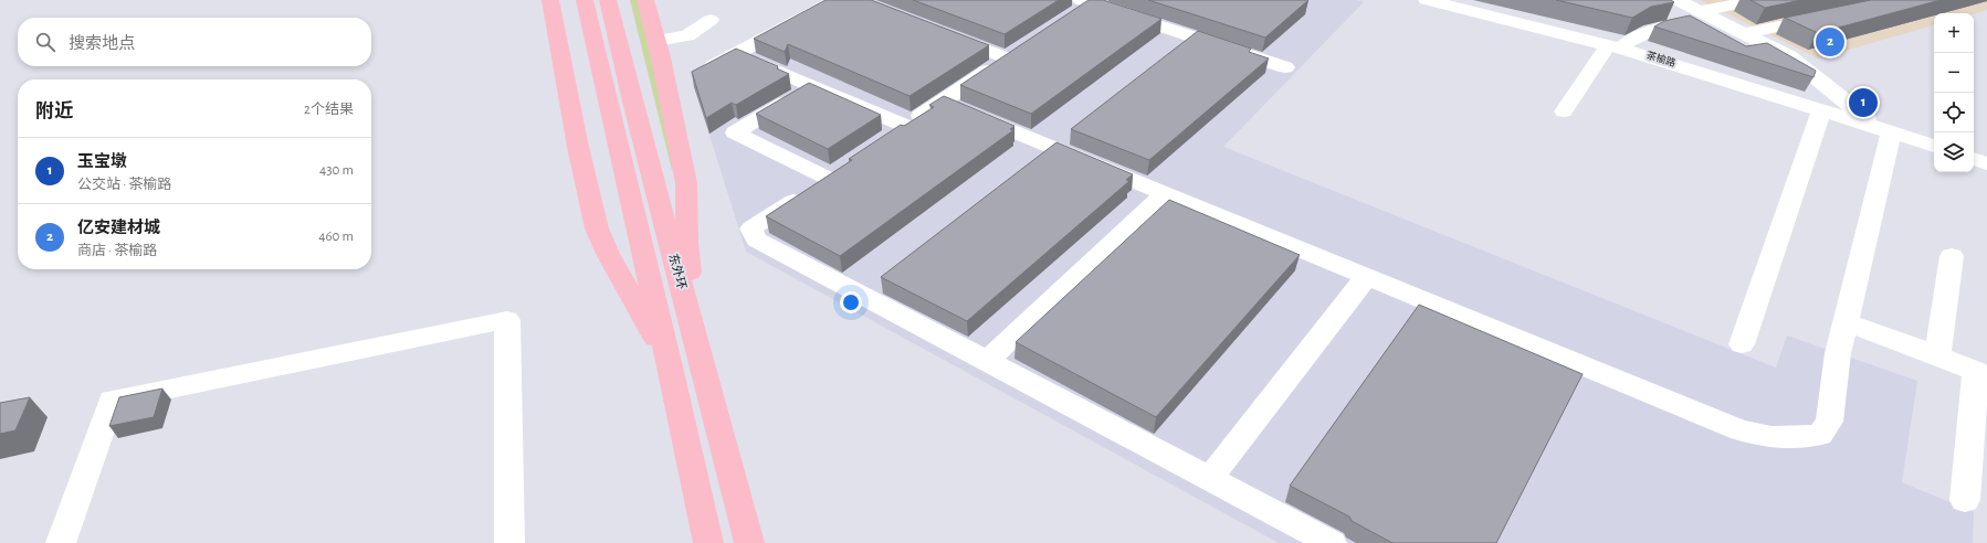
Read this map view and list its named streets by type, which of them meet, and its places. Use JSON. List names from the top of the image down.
{
  "streets": {
    "main road": ["东外环"],
    "street": ["茶榆路"]
  },
  "page": {
    "map_buttons": ["+", "−"],
    "search": "搜索地点",
    "pins": ["2", "1"],
    "heading": ["附近", "2个结果"],
    "list": [
      {
        "mark": "1",
        "name": "玉宝墩",
        "note": "公交站 · 茶榆路",
        "value": "430 m"
      },
      {
        "mark": "2",
        "name": "亿安建材城",
        "note": "商店 · 茶榆路",
        "value": "460 m"
      }
    ]
  }
}
